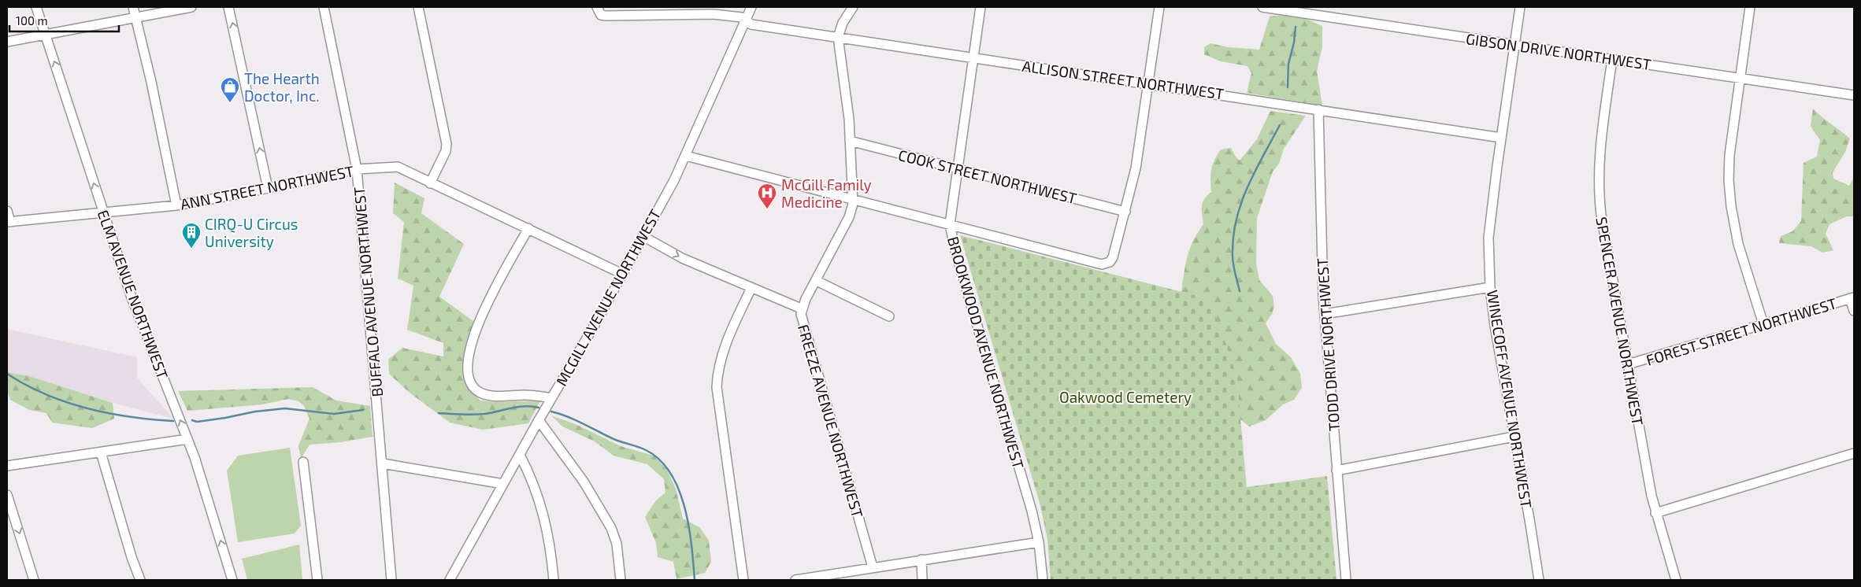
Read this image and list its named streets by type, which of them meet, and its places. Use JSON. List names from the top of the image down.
{
  "streets": {
    "street": [
      "GIBSON DRIVE NORTHWEST",
      "ALLISON STREET NORTHWEST",
      "COOK STREET NORTHWEST",
      "ANN STREET NORTHWEST",
      "BUFFALO AVENUE NORTHWEST",
      "ELM AVENUE NORTHWEST",
      "MCGILL AVENUE NORTHWEST",
      "SPENCER AVENUE NORTHWEST",
      "FOREST STREET NORTHWEST",
      "TODD DRIVE NORTHWEST",
      "BROOKWOOD AVENUE NORTHWEST",
      "WINECOFF AVENUE NORTHWEST",
      "FREEZE AVENUE NORTHWEST"
    ]
  },
  "crossings": [
    ["GIBSON DRIVE NORTHWEST", "SPENCER AVENUE NORTHWEST"],
    ["GIBSON DRIVE NORTHWEST", "WINECOFF AVENUE NORTHWEST"],
    ["ALLISON STREET NORTHWEST", "MCGILL AVENUE NORTHWEST"],
    ["ALLISON STREET NORTHWEST", "TODD DRIVE NORTHWEST"],
    ["ALLISON STREET NORTHWEST", "BROOKWOOD AVENUE NORTHWEST"],
    ["ALLISON STREET NORTHWEST", "WINECOFF AVENUE NORTHWEST"],
    ["ALLISON STREET NORTHWEST", "FREEZE AVENUE NORTHWEST"],
    ["COOK STREET NORTHWEST", "BROOKWOOD AVENUE NORTHWEST"],
    ["COOK STREET NORTHWEST", "FREEZE AVENUE NORTHWEST"],
    ["ANN STREET NORTHWEST", "BUFFALO AVENUE NORTHWEST"],
    ["ANN STREET NORTHWEST", "ELM AVENUE NORTHWEST"],
    ["ANN STREET NORTHWEST", "MCGILL AVENUE NORTHWEST"],
    ["SPENCER AVENUE NORTHWEST", "FOREST STREET NORTHWEST"]
  ],
  "one_way": ["ELM AVENUE NORTHWEST"],
  "parks": ["Oakwood Cemetery"],
  "places": {
    "shop": ["The Hearth Doctor, Inc."],
    "hospital": ["McGill Family Medicine"],
    "building": ["CIRQ-U Circus University"]
  },
  "scale_bar": "100 m"
}
